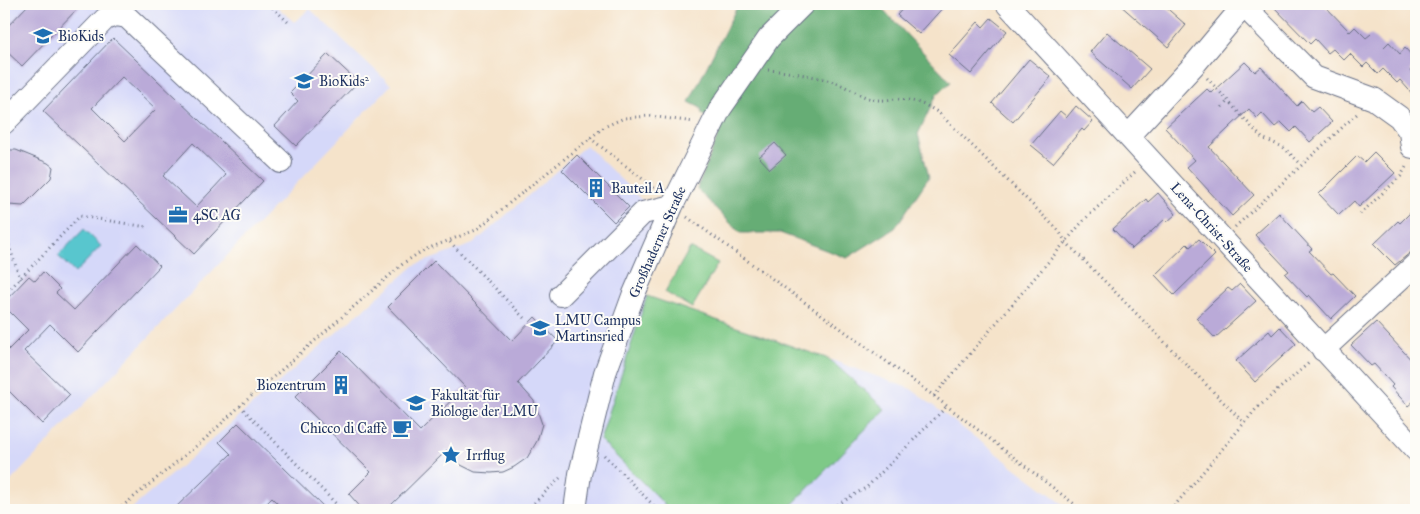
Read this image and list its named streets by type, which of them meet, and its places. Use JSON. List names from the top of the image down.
{
  "streets": {
    "street": ["Lena-Christ-Straße", "Großhaderner Straße"]
  },
  "places": {
    "school or university": [
      "BioKids",
      "BioKids²",
      "LMU Campus Martinsried",
      "Fakultät für Biologie der LMU"
    ],
    "building": ["Bauteil A", "Biozentrum"],
    "office": ["4SC AG"],
    "cafe": ["Chicco di Caffè"],
    "place": ["Irrflug"]
  }
}
